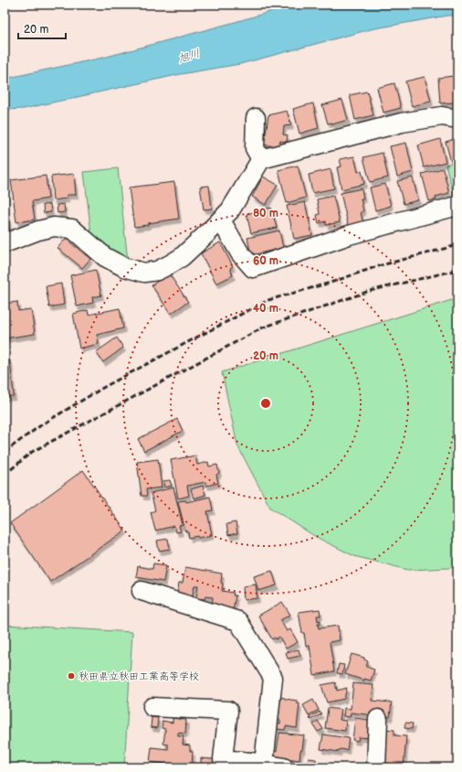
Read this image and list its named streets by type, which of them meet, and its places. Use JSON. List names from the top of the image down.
{
  "water": ["旭川"],
  "places": ["秋田県立秋田工業高等学校"],
  "scale_bar": "20 m",
  "rings": [
    "80 m",
    "60 m",
    "40 m",
    "20 m"
  ]
}
